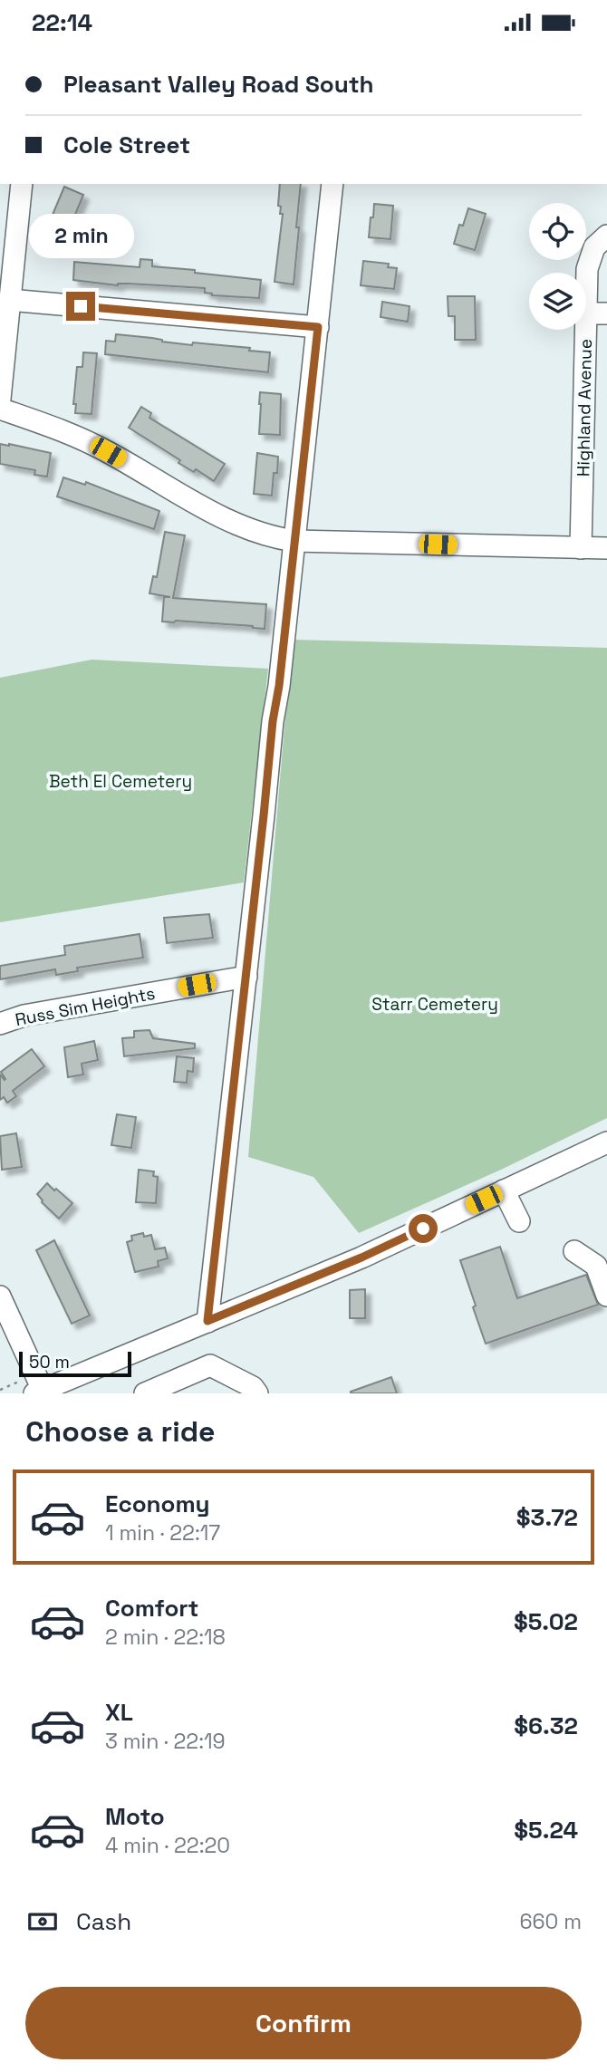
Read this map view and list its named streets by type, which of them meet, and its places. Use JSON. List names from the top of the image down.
{
  "streets": {
    "street": ["Highland Avenue", "Russ Sim Heights"]
  },
  "parks": ["Beth El Cemetery", "Starr Cemetery"],
  "scale_bar": "50 m",
  "page": {
    "status": "22:14",
    "banner": ["Pleasant Valley Road South", "Cole Street"],
    "bubble": "2 min",
    "scale": "50 m",
    "heading": "Choose a ride",
    "list": [
      {
        "name": "Economy",
        "note": "1 min · 22:17",
        "value": "$3.72"
      },
      {
        "name": "Comfort",
        "note": "2 min · 22:18",
        "value": "$5.02"
      },
      {
        "name": "XL",
        "note": "3 min · 22:19",
        "value": "$6.32"
      },
      {
        "name": "Moto",
        "note": "4 min · 22:20",
        "value": "$5.24"
      }
    ],
    "pay": ["Cash", "660 m"],
    "buttons": "Confirm"
  }
}
